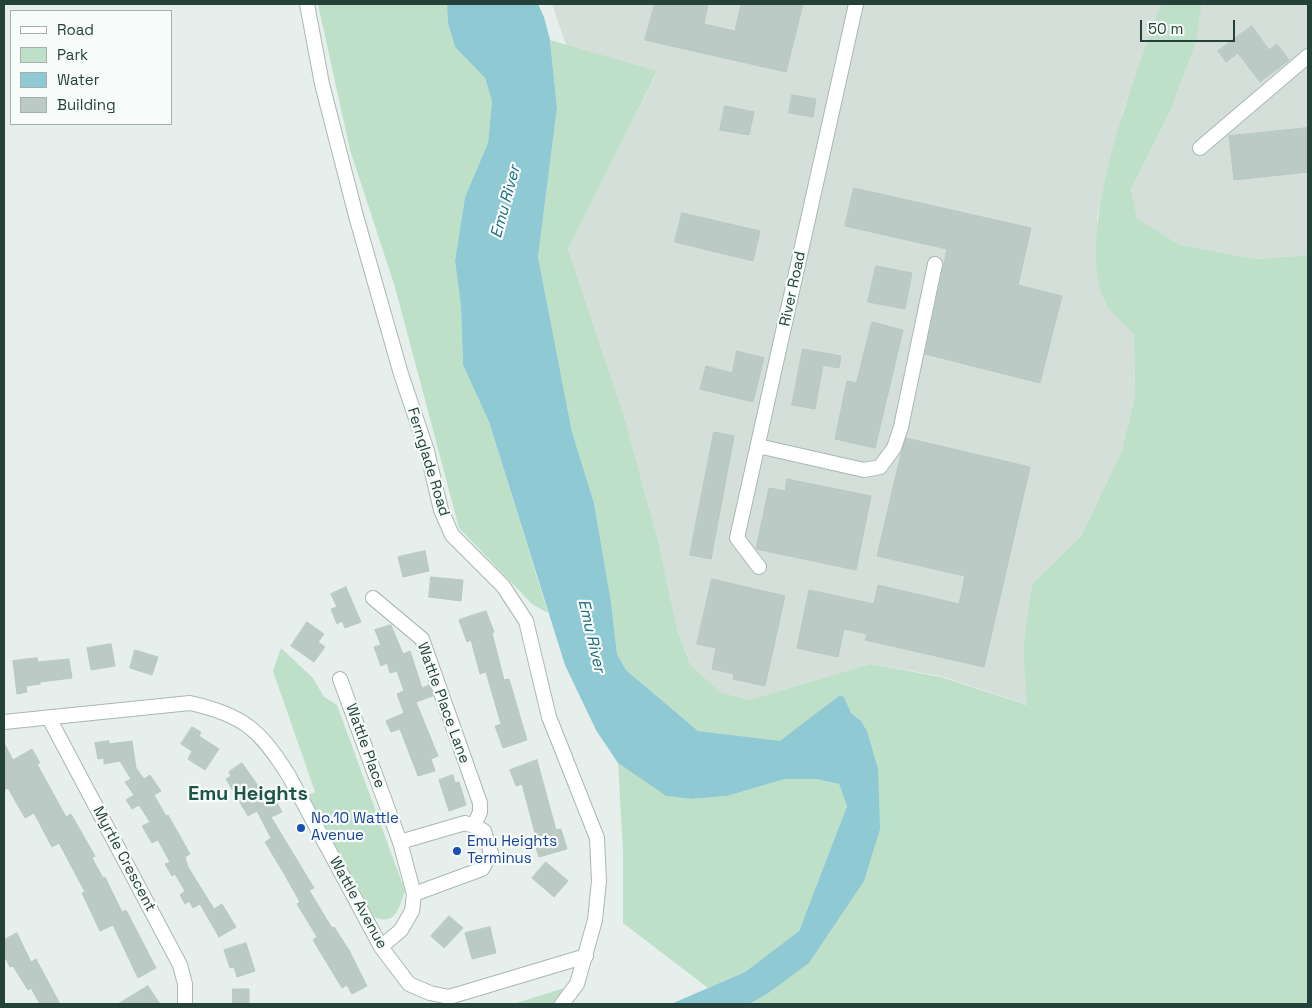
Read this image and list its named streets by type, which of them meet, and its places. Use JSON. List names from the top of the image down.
{
  "streets": {
    "street": [
      "River Road",
      "Fernglade Road",
      "Wattle Place Lane",
      "Wattle Place",
      "Myrtle Crescent",
      "Wattle Avenue"
    ]
  },
  "crossings": [
    ["Fernglade Road", "Wattle Avenue"],
    ["Wattle Place", "Wattle Avenue"],
    ["Myrtle Crescent", "Wattle Avenue"]
  ],
  "districts": ["Emu Heights"],
  "water": ["Emu River"],
  "places": ["No.10 Wattle Avenue", "Emu Heights Terminus"],
  "legend": [
    "Road",
    "Park",
    "Water",
    "Building"
  ],
  "scale_bar": "50 m"
}
